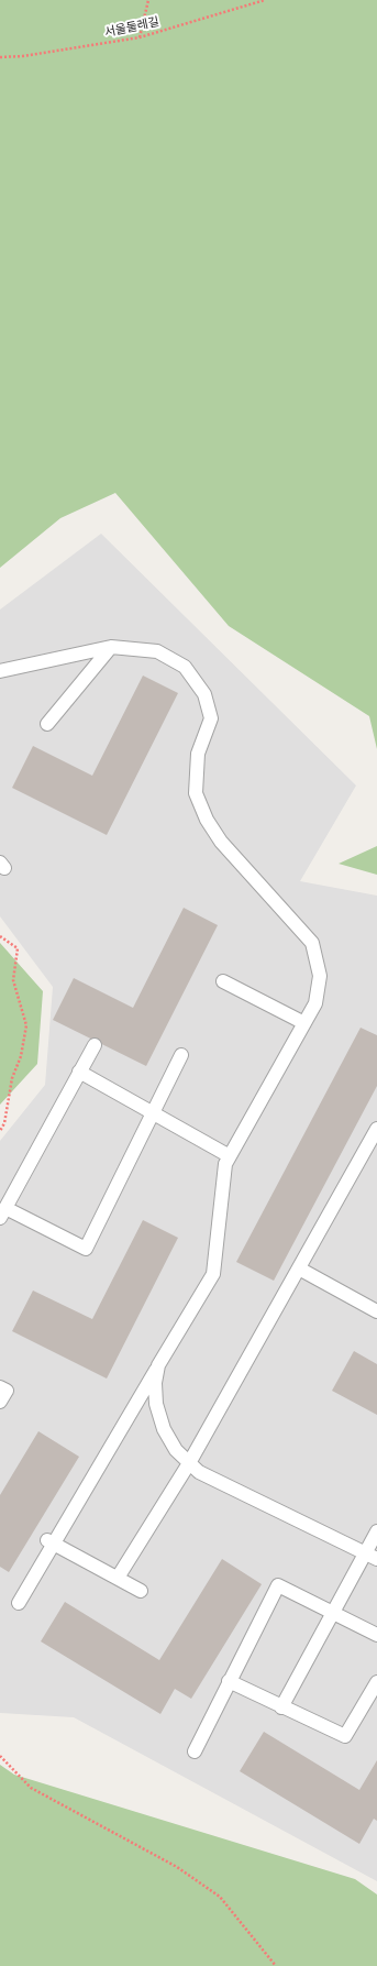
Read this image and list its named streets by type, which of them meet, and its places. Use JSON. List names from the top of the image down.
{
  "streets": {
    "path": ["서울둘레길"]
  }
}
